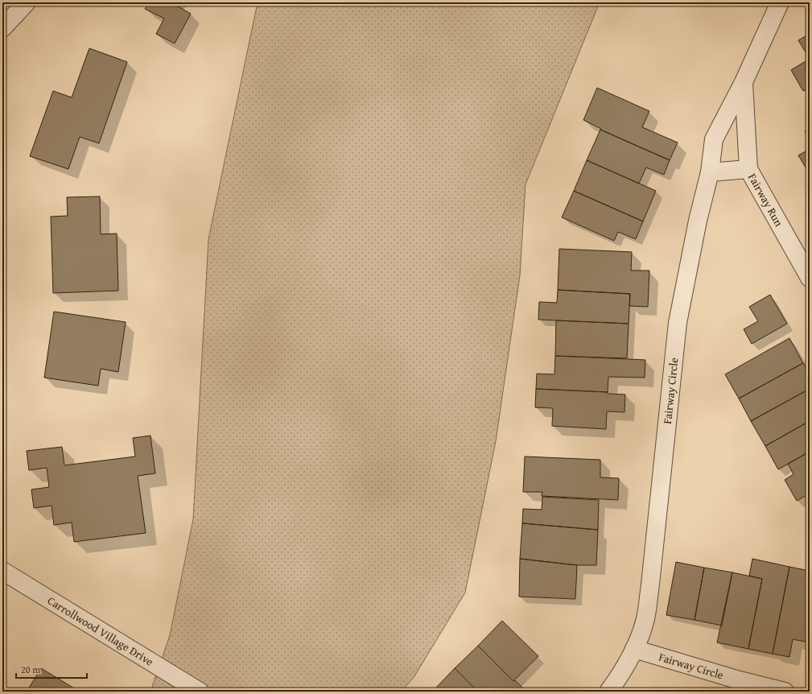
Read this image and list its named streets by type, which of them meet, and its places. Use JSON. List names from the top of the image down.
{
  "streets": {
    "street": ["Fairway Run", "Fairway Circle", "Carrollwood Village Drive"]
  },
  "crossings": [
    ["Fairway Run", "Fairway Circle"]
  ],
  "scale_bar": "20 m"
}
